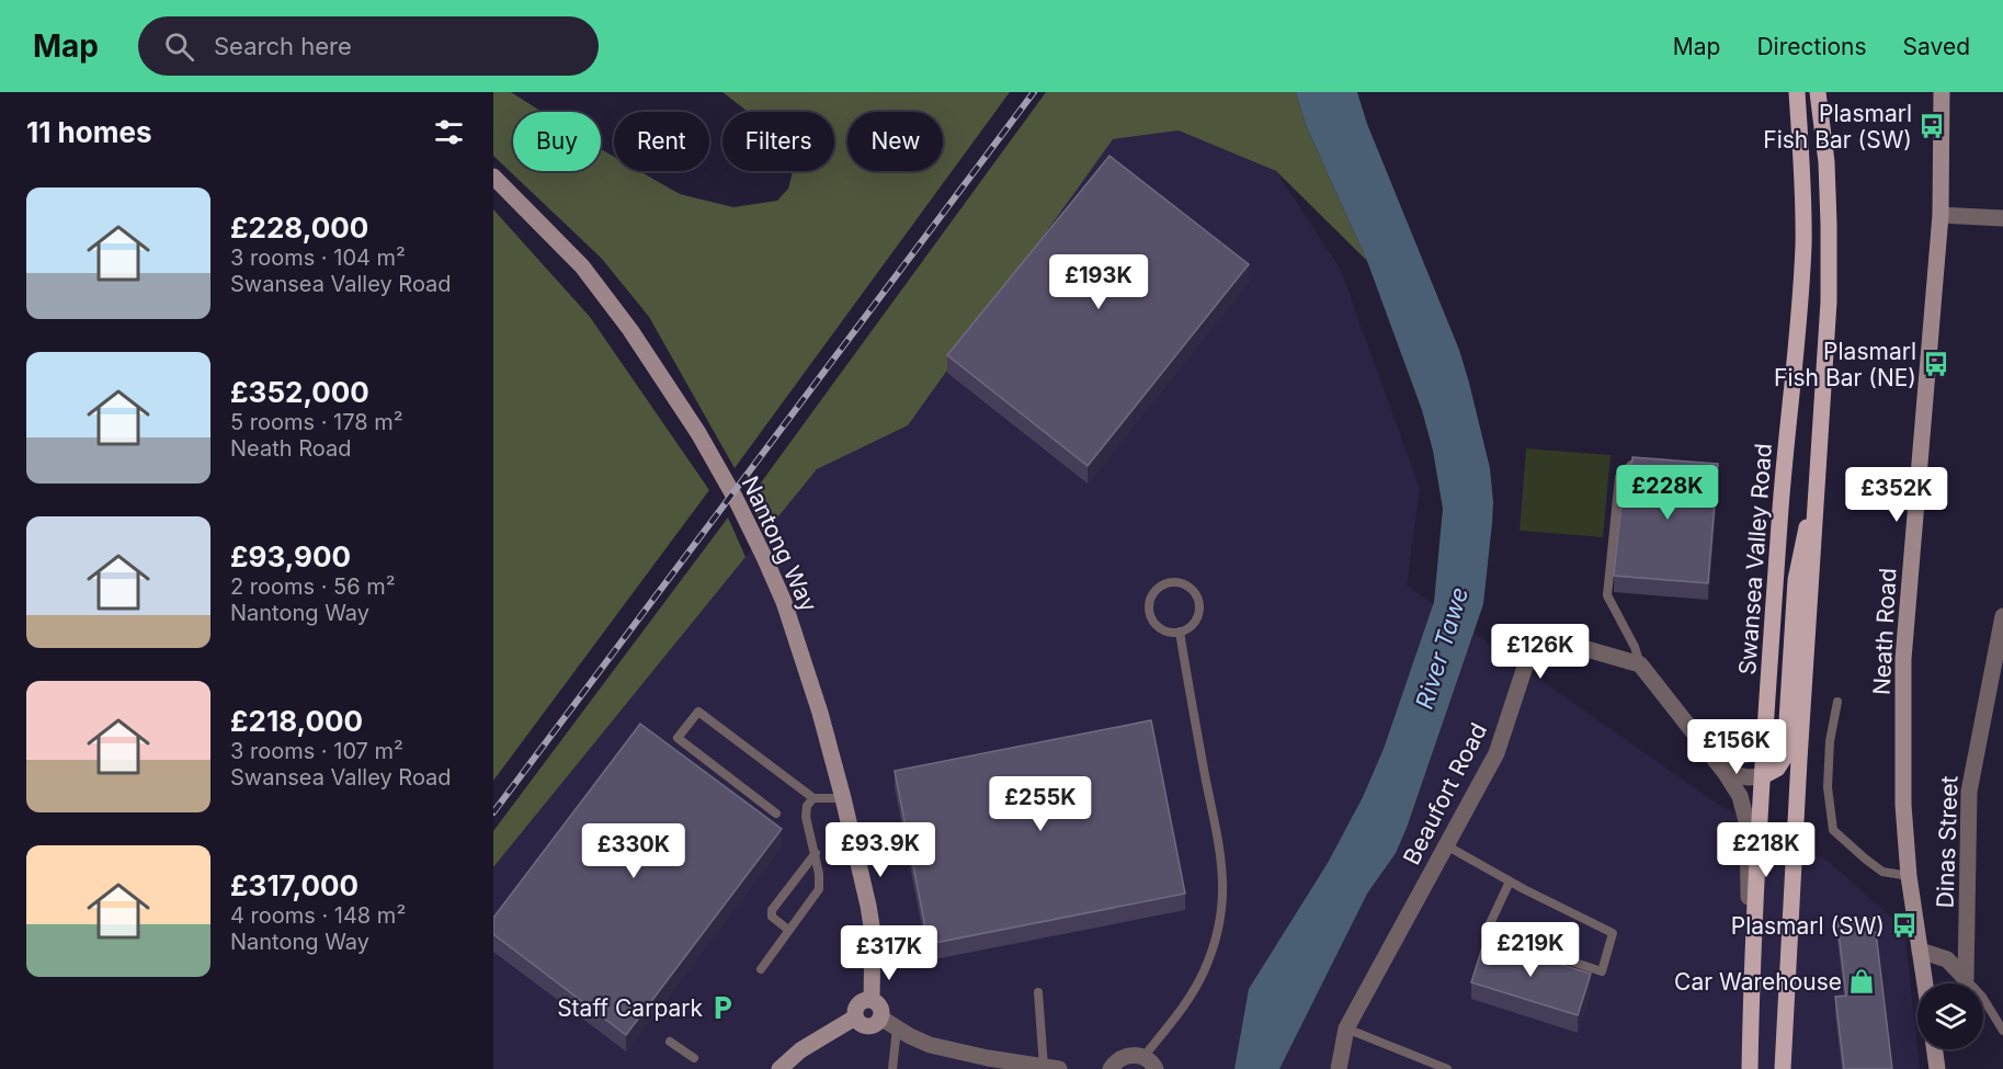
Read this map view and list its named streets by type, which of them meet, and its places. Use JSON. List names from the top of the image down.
{
  "streets": {
    "main road": ["Swansea Valley Road"],
    "street": [
      "Nantong Way",
      "Neath Road",
      "Beaufort Road",
      "Dinas Street"
    ]
  },
  "water": ["River Tawe"],
  "places": {
    "bus stop": ["Plasmarl Fish Bar (SW)", "Plasmarl Fish Bar (NE)", "Plasmarl (SW)"],
    "shop": ["Car Warehouse"],
    "parking": ["Staff Carpark"]
  },
  "page": {
    "header": "Map",
    "search": "Search here",
    "nav": ["Map", "Directions", "Saved"],
    "heading": "11 homes",
    "chip": [
      "Buy",
      "Rent",
      "Filters",
      "New"
    ],
    "list": [
      {
        "name": "£228,000",
        "note": "3 rooms · 104 m² · Swansea Valley Road"
      },
      {
        "name": "£352,000",
        "note": "5 rooms · 178 m² · Neath Road"
      },
      {
        "name": "£93,900",
        "note": "2 rooms · 56 m² · Nantong Way"
      },
      {
        "name": "£218,000",
        "note": "3 rooms · 107 m² · Swansea Valley Road"
      },
      {
        "name": "£317,000",
        "note": "4 rooms · 148 m² · Nantong Way"
      }
    ],
    "price": [
      "£193K",
      "£228K",
      "£352K",
      "£126K",
      "£156K",
      "£255K",
      "£93.9K",
      "£218K",
      "£330K",
      "£219K",
      "£317K"
    ]
  }
}
